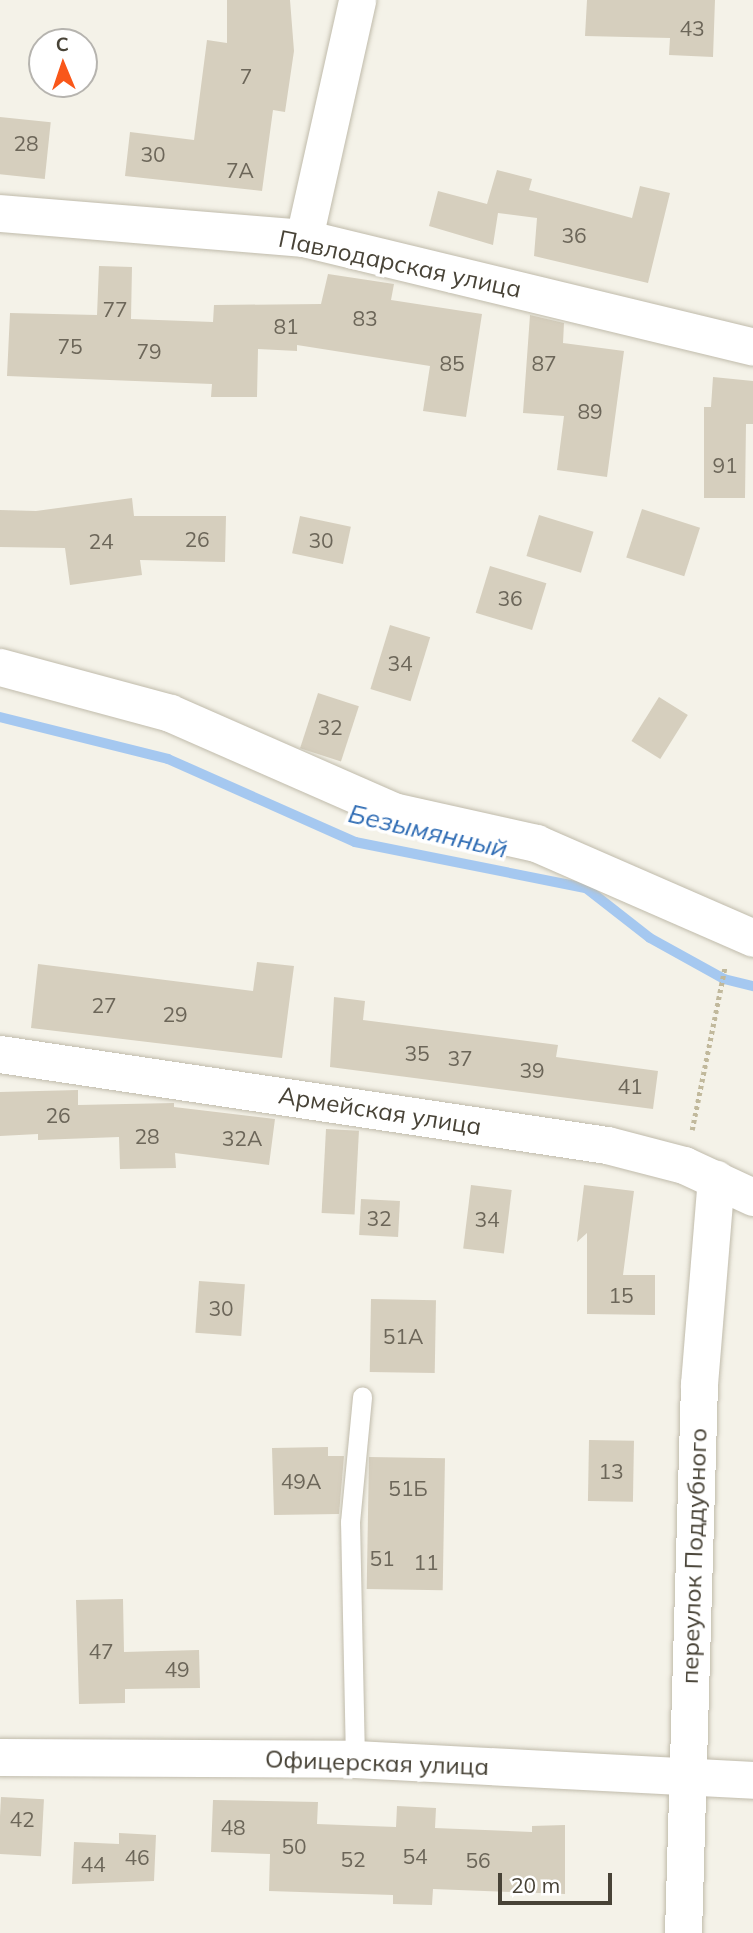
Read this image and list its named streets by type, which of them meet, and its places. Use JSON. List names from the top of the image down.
{
  "streets": {
    "street": [
      "Павлодарская улица",
      "Армейская улица",
      "переулок Поддубного",
      "Офицерская улица"
    ]
  },
  "crossings": [
    ["Армейская улица", "переулок Поддубного"],
    ["переулок Поддубного", "Офицерская улица"]
  ],
  "water": ["Безымянный"],
  "house_numbers": [
    "43",
    "7",
    "28",
    "30",
    "7А",
    "36",
    "77",
    "83",
    "81",
    "75",
    "79",
    "85",
    "87",
    "89",
    "91",
    "26",
    "30",
    "24",
    "36",
    "34",
    "32",
    "27",
    "29",
    "35",
    "37",
    "39",
    "41",
    "26",
    "28",
    "32А",
    "32",
    "34",
    "15",
    "30",
    "51А",
    "13",
    "49А",
    "51Б",
    "51",
    "11",
    "47",
    "49",
    "42",
    "48",
    "50",
    "54",
    "46",
    "52",
    "56",
    "44"
  ],
  "scale_bar": "20 m",
  "north": "top"
}
